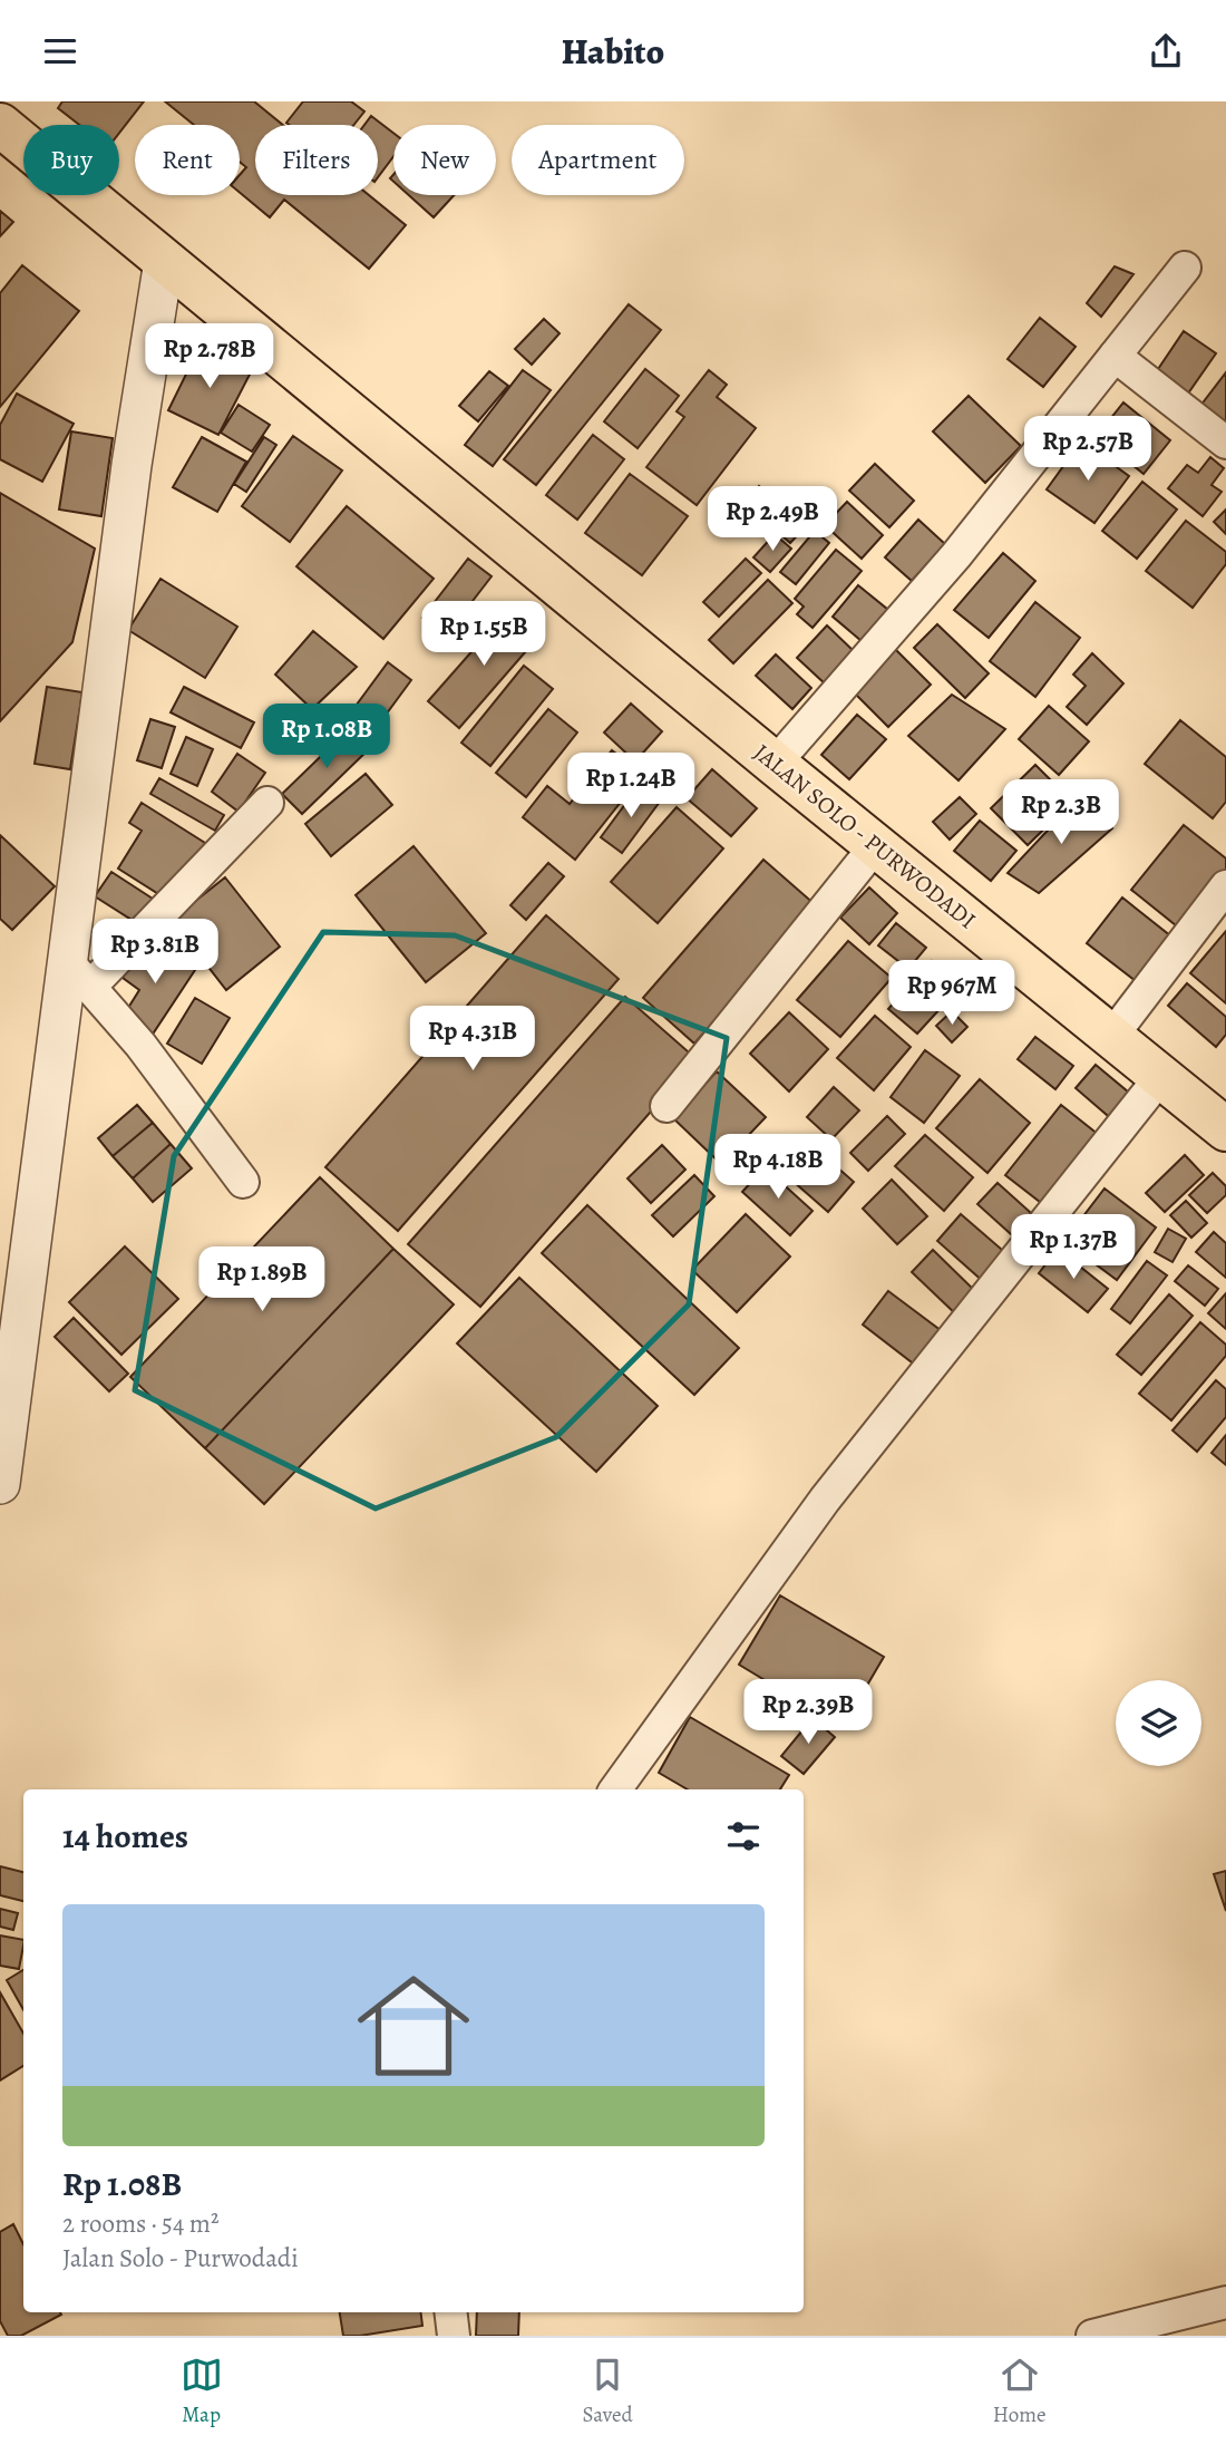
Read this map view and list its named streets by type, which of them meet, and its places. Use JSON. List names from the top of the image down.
{
  "streets": {
    "main road": ["JALAN SOLO - PURWODADI"]
  },
  "page": {
    "header": "Habito",
    "chip": [
      "Buy",
      "Rent",
      "Filters",
      "New",
      "Apartment"
    ],
    "price": [
      "Rp 2.78B",
      "Rp 2.57B",
      "Rp 2.49B",
      "Rp 1.55B",
      "Rp 1.08B",
      "Rp 1.24B",
      "Rp 2.3B",
      "Rp 3.81B",
      "Rp 967M",
      "Rp 4.31B",
      "Rp 4.18B",
      "Rp 1.37B",
      "Rp 1.89B",
      "Rp 2.39B"
    ],
    "heading": "14 homes",
    "list": [
      {
        "name": "Rp 1.08B",
        "note": "2 rooms · 54 m² · Jalan Solo - Purwodadi"
      }
    ],
    "tabs": ["Map", "Saved", "Home"]
  }
}
